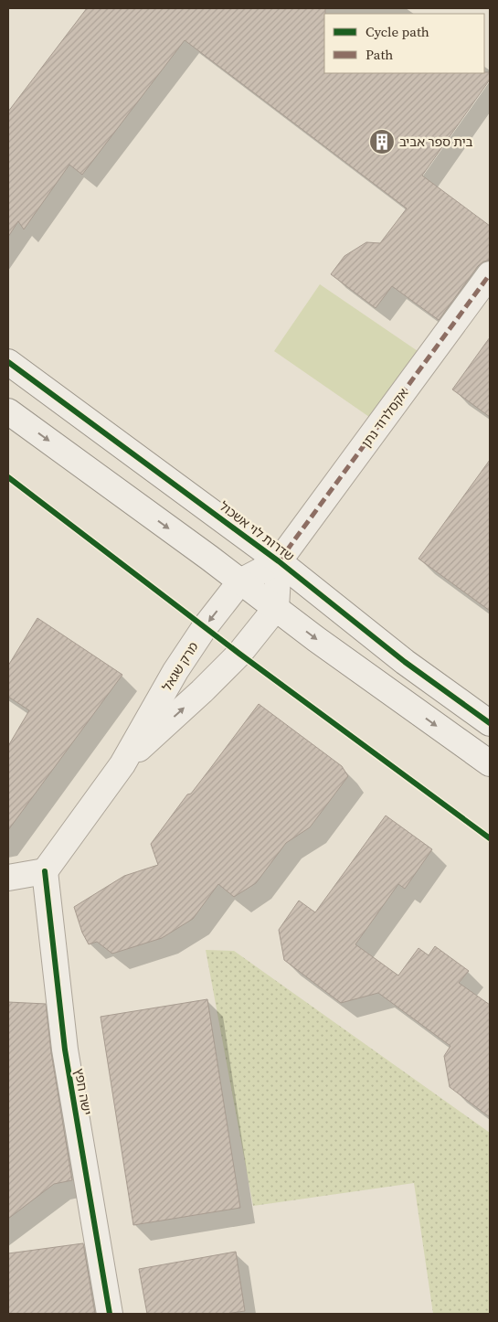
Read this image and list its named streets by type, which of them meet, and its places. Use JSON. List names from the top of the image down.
{
  "streets": {
    "street": [
      "אקסלרוד נתן",
      "שדרות לוי אשכול",
      "מרק שגאל",
      "ישה חפץ"
    ]
  },
  "crossings": [
    ["אקסלרוד נתן", "שדרות לוי אשכול"],
    ["אקסלרוד נתן", "מרק שגאל"],
    ["שדרות לוי אשכול", "מרק שגאל"],
    ["מרק שגאל", "ישה חפץ"]
  ],
  "places": {
    "building": ["בית ספר אביב"]
  },
  "legend": ["Cycle path", "Path"]
}
